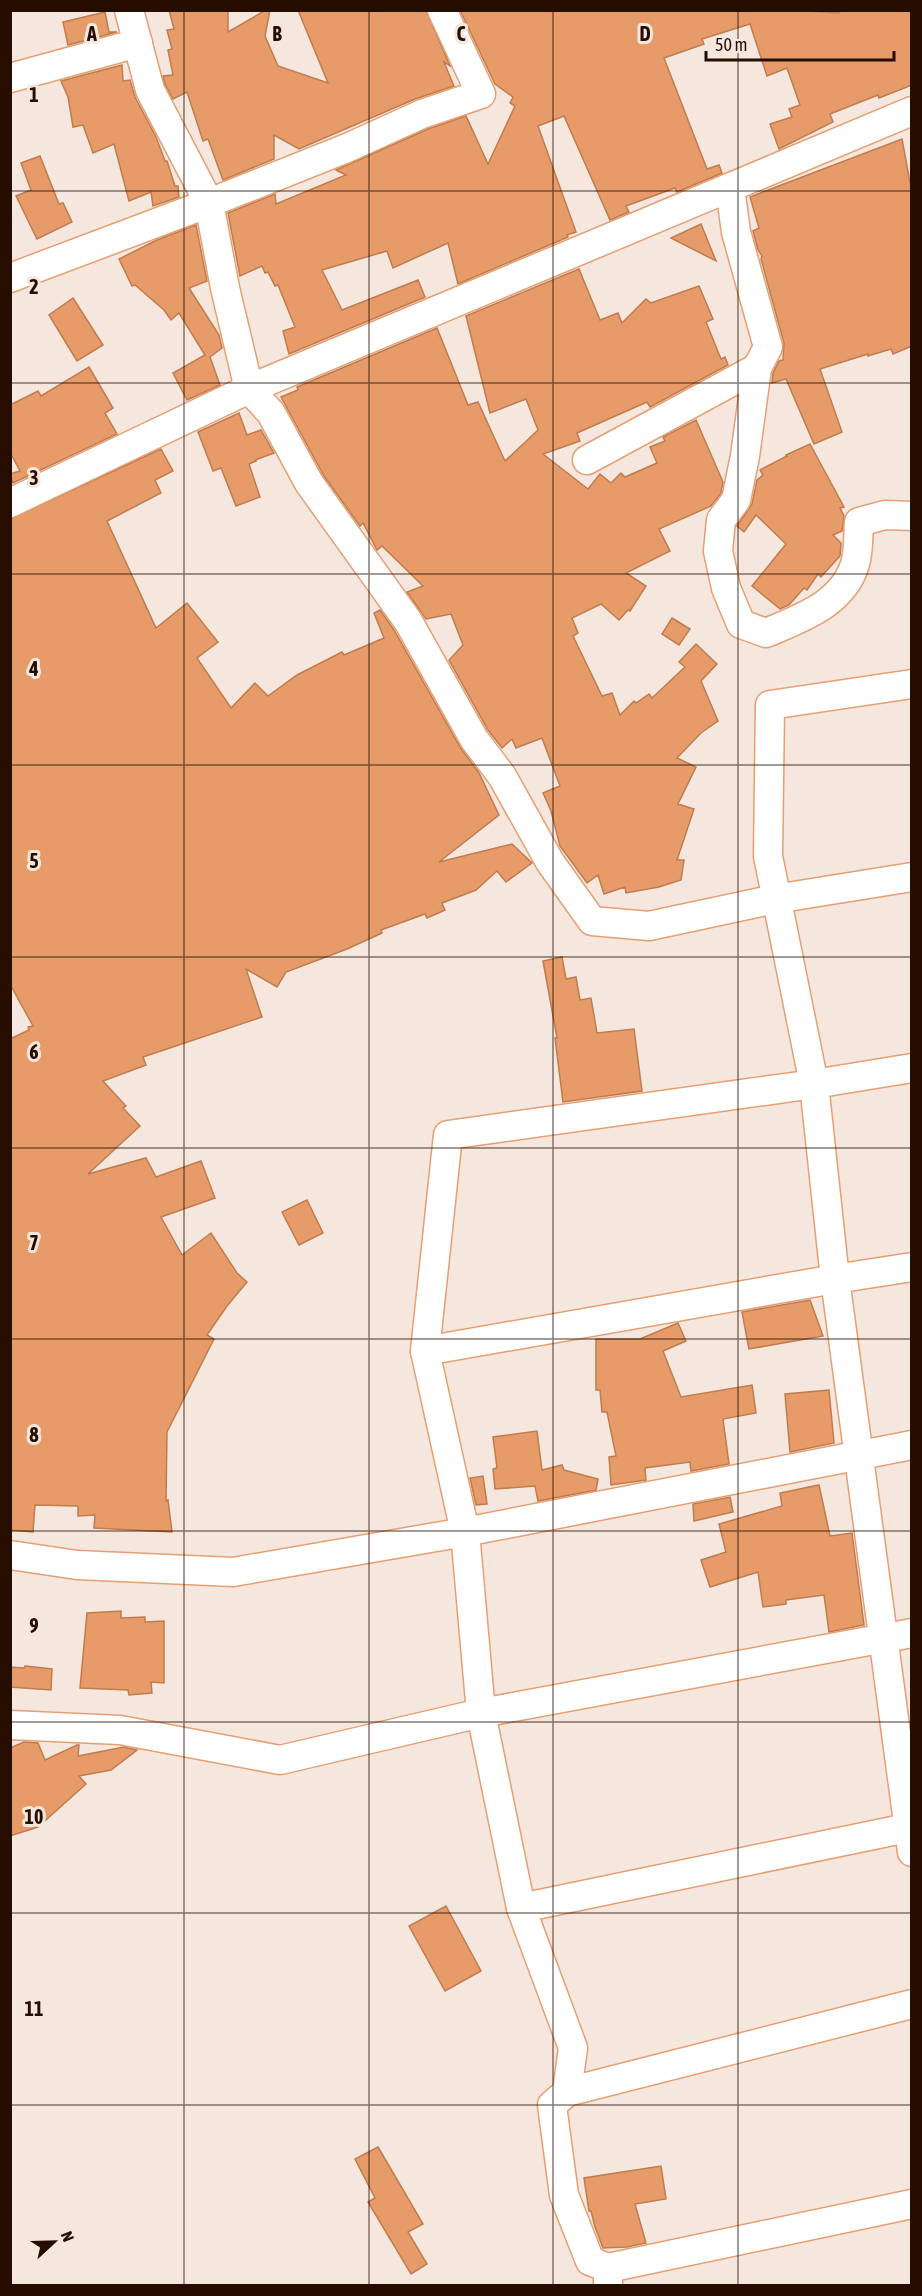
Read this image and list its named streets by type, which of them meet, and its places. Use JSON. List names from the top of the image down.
{
  "scale_bar": "50 m",
  "north": "right",
  "grid": {
    "columns": [
      "A",
      "B",
      "C",
      "D"
    ],
    "rows": [
      "1",
      "2",
      "3",
      "4",
      "5",
      "6",
      "7",
      "8",
      "9",
      "10",
      "11"
    ]
  }
}
